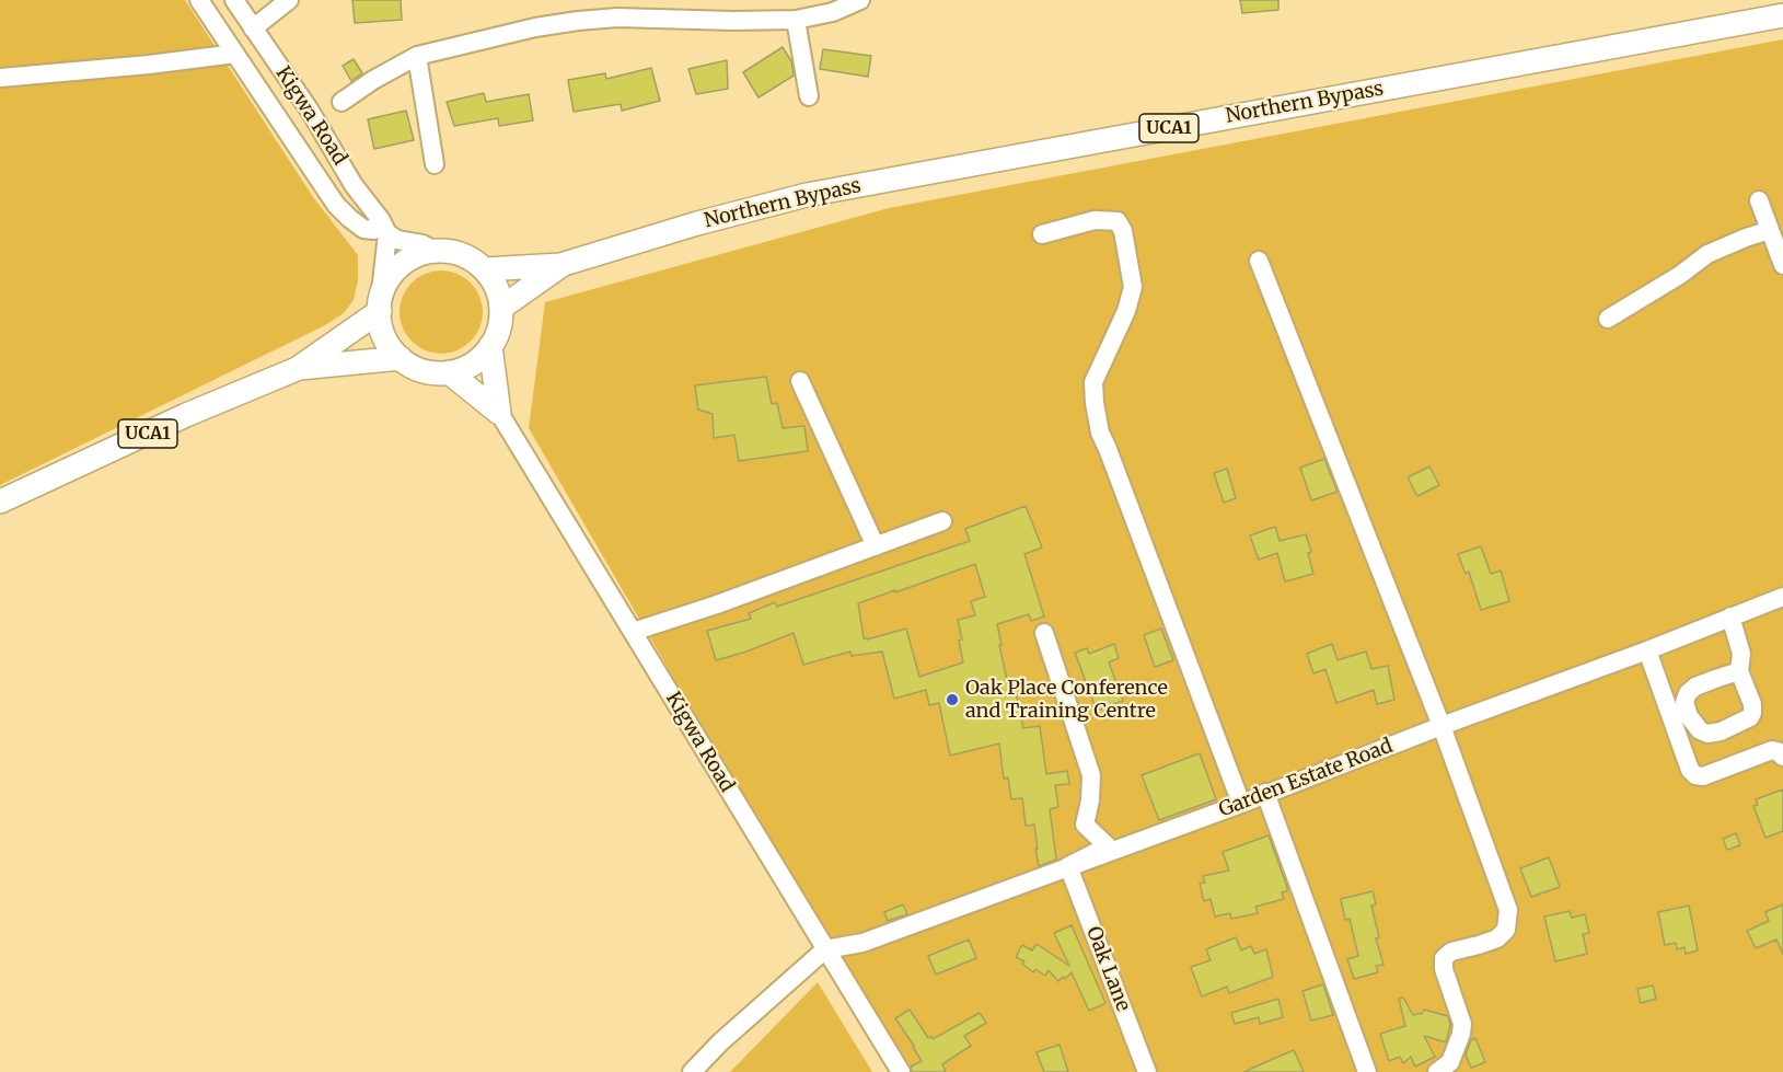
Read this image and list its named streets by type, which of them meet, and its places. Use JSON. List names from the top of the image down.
{
  "streets": {
    "main road": ["Northern Bypass", "UCA1"],
    "street": ["Kigwa Road", "Garden Estate Road", "Oak Lane"]
  },
  "crossings": [
    ["Northern Bypass", "UCA1"],
    ["Kigwa Road", "Garden Estate Road"],
    ["Garden Estate Road", "Oak Lane"]
  ],
  "places": ["Oak Place Conference and Training Centre"]
}
